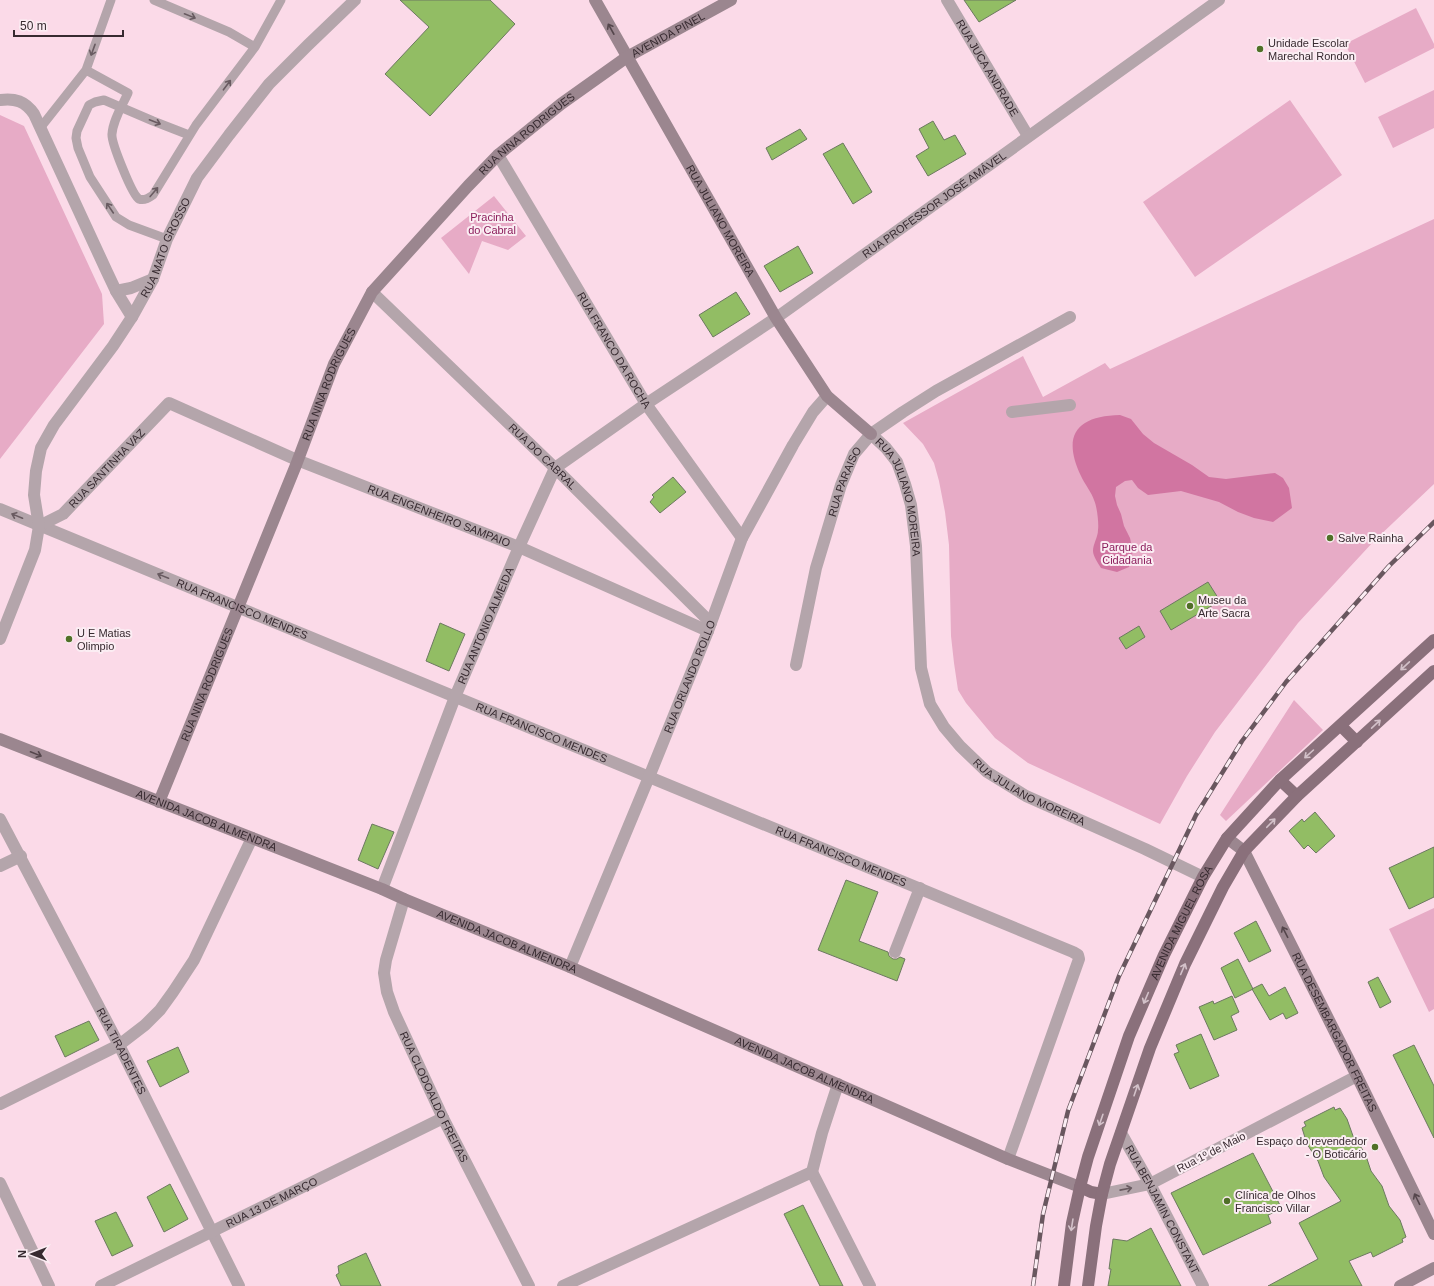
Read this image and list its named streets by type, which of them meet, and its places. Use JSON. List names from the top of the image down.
{
  "streets": {
    "main road": ["AVENIDA MIGUEL ROSA"],
    "street": [
      "AVENIDA PINEL",
      "RUA JUCA ANDRADE",
      "RUA NINA RODRIGUES",
      "RUA PROFESSOR JOSÉ AMÁVEL",
      "RUA JULIANO MOREIRA",
      "RUA MATO GROSSO",
      "RUA FRANCO DA ROCHA",
      "RUA DO CABRAL",
      "RUA SANTINHA VAZ",
      "RUA PARAISO",
      "RUA ENGENHEIRO SAMPAIO",
      "RUA FRANCISCO MENDES",
      "RUA ANTONIO ALMEIDA",
      "RUA ORLANDO ROLLO",
      "AVENIDA JACOB ALMENDRA",
      "RUA DESEMBARGADOR FREITAS",
      "RUA TIRADENTES",
      "RUA CLODOALDO FREITAS",
      "Rua 1º de Maio",
      "RUA 13 DE MARÇO",
      "RUA BENJAMIN CONSTANT"
    ]
  },
  "crossings": [
    ["AVENIDA PINEL", "RUA NINA RODRIGUES"],
    ["AVENIDA PINEL", "RUA JULIANO MOREIRA"],
    ["RUA JUCA ANDRADE", "RUA PROFESSOR JOSÉ AMÁVEL"],
    ["RUA NINA RODRIGUES", "RUA JULIANO MOREIRA"],
    ["RUA NINA RODRIGUES", "RUA FRANCO DA ROCHA"],
    ["RUA NINA RODRIGUES", "RUA DO CABRAL"],
    ["RUA NINA RODRIGUES", "RUA ENGENHEIRO SAMPAIO"],
    ["RUA NINA RODRIGUES", "RUA FRANCISCO MENDES"],
    ["RUA NINA RODRIGUES", "AVENIDA JACOB ALMENDRA"],
    ["RUA PROFESSOR JOSÉ AMÁVEL", "RUA JULIANO MOREIRA"],
    ["RUA PROFESSOR JOSÉ AMÁVEL", "RUA FRANCO DA ROCHA"],
    ["RUA JULIANO MOREIRA", "RUA PARAISO"],
    ["RUA JULIANO MOREIRA", "RUA ORLANDO ROLLO"],
    ["RUA JULIANO MOREIRA", "AVENIDA MIGUEL ROSA"],
    ["RUA MATO GROSSO", "RUA SANTINHA VAZ"],
    ["RUA MATO GROSSO", "RUA FRANCISCO MENDES"],
    ["RUA FRANCO DA ROCHA", "RUA ORLANDO ROLLO"],
    ["RUA DO CABRAL", "RUA ENGENHEIRO SAMPAIO"],
    ["RUA DO CABRAL", "RUA ANTONIO ALMEIDA"],
    ["RUA DO CABRAL", "RUA ORLANDO ROLLO"],
    ["RUA SANTINHA VAZ", "RUA ENGENHEIRO SAMPAIO"],
    ["RUA SANTINHA VAZ", "RUA FRANCISCO MENDES"],
    ["RUA ENGENHEIRO SAMPAIO", "RUA ANTONIO ALMEIDA"],
    ["RUA ENGENHEIRO SAMPAIO", "RUA ORLANDO ROLLO"],
    ["RUA FRANCISCO MENDES", "RUA ANTONIO ALMEIDA"],
    ["RUA FRANCISCO MENDES", "RUA ORLANDO ROLLO"],
    ["RUA FRANCISCO MENDES", "AVENIDA JACOB ALMENDRA"],
    ["RUA ANTONIO ALMEIDA", "AVENIDA JACOB ALMENDRA"],
    ["RUA ORLANDO ROLLO", "AVENIDA JACOB ALMENDRA"],
    ["AVENIDA JACOB ALMENDRA", "AVENIDA MIGUEL ROSA"],
    ["AVENIDA JACOB ALMENDRA", "RUA CLODOALDO FREITAS"],
    ["AVENIDA MIGUEL ROSA", "RUA DESEMBARGADOR FREITAS"],
    ["AVENIDA MIGUEL ROSA", "Rua 1º de Maio"],
    ["AVENIDA MIGUEL ROSA", "RUA BENJAMIN CONSTANT"],
    ["RUA DESEMBARGADOR FREITAS", "Rua 1º de Maio"],
    ["RUA TIRADENTES", "RUA 13 DE MARÇO"],
    ["RUA CLODOALDO FREITAS", "RUA 13 DE MARÇO"],
    ["Rua 1º de Maio", "RUA BENJAMIN CONSTANT"]
  ],
  "one_way": ["RUA DESEMBARGADOR FREITAS"],
  "parks": ["Pracinha do Cabral", "Parque da Cidadania"],
  "places": [
    "Unidade Escolar Marechal Rondon",
    "Salve Rainha",
    "Museu da Arte Sacra",
    "U E Matias Olimpio",
    "Espaço do revendedor - O Boticário",
    "Clínica de Olhos Francisco Villar"
  ],
  "scale_bar": "50 m",
  "north": "left"
}
